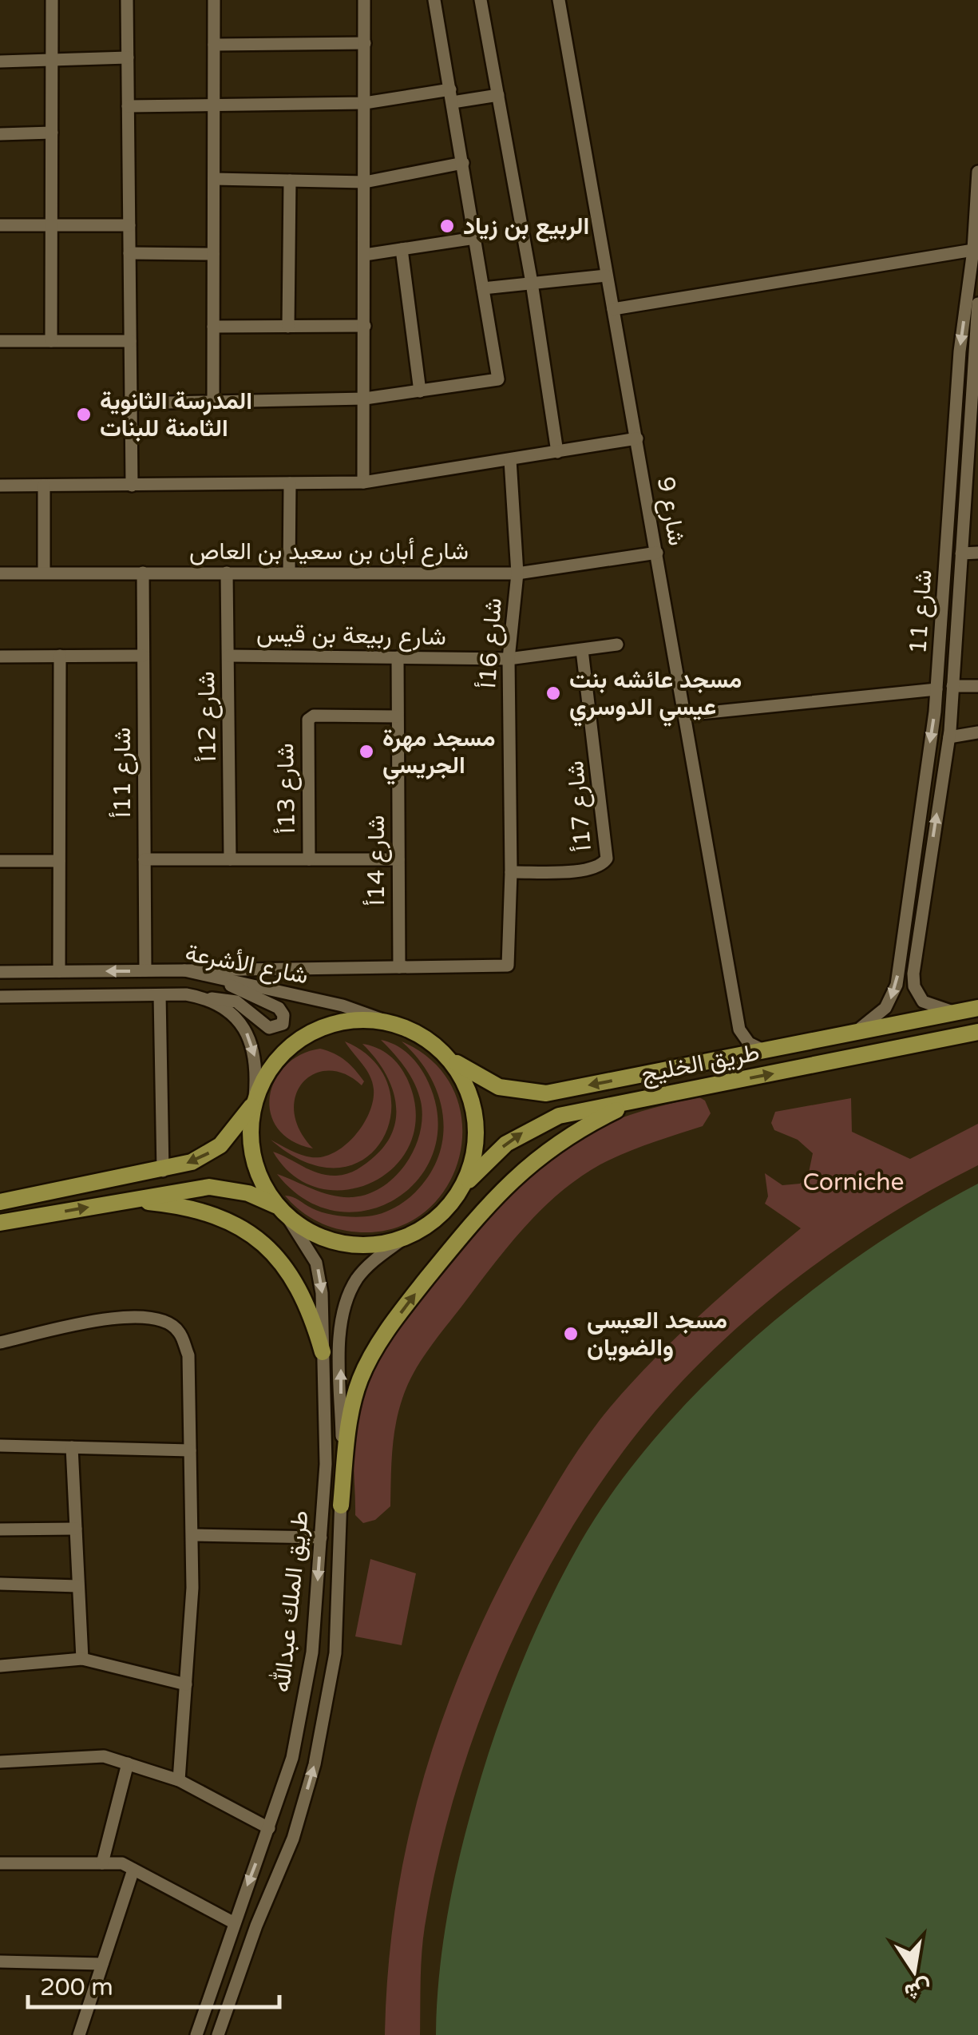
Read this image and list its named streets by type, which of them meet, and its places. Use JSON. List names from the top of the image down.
{
  "streets": {
    "main road": ["طريق الخليج"],
    "street": [
      "شارع 9",
      "شارع أبان بن سعيد بن العاص",
      "شارع 11",
      "شارع ربيعة بن قيس",
      "شارع 16أ",
      "شارع 12أ",
      "شارع 11أ",
      "شارع 13أ",
      "شارع 17أ",
      "شارع 14أ",
      "شارع الأشرعة",
      "طريق الملك عبدالله"
    ]
  },
  "crossings": [
    ["شارع 9", "شارع أبان بن سعيد بن العاص"],
    ["شارع أبان بن سعيد بن العاص", "شارع 16أ"],
    ["شارع أبان بن سعيد بن العاص", "شارع 12أ"],
    ["شارع أبان بن سعيد بن العاص", "شارع 11أ"],
    ["شارع 11", "طريق الخليج"],
    ["شارع ربيعة بن قيس", "شارع 16أ"],
    ["شارع ربيعة بن قيس", "شارع 12أ"],
    ["شارع ربيعة بن قيس", "شارع 17أ"],
    ["شارع ربيعة بن قيس", "شارع 14أ"],
    ["شارع 16أ", "شارع 17أ"],
    ["شارع 16أ", "شارع 14أ"],
    ["شارع 11أ", "شارع الأشرعة"],
    ["شارع 13أ", "شارع 14أ"],
    ["شارع الأشرعة", "طريق الخليج"],
    ["شارع الأشرعة", "طريق الملك عبدالله"],
    ["طريق الخليج", "طريق الملك عبدالله"]
  ],
  "parks": ["Corniche"],
  "places": [
    "الربيع بن زياد",
    "المدرسة الثانوية الثامنة للبنات",
    "مسجد عائشه بنت عيسي الدوسري",
    "مسجد مهرة الجريسي",
    "مسجد العيسى والضويان"
  ],
  "scale_bar": "200 m",
  "north": "bottom"
}
